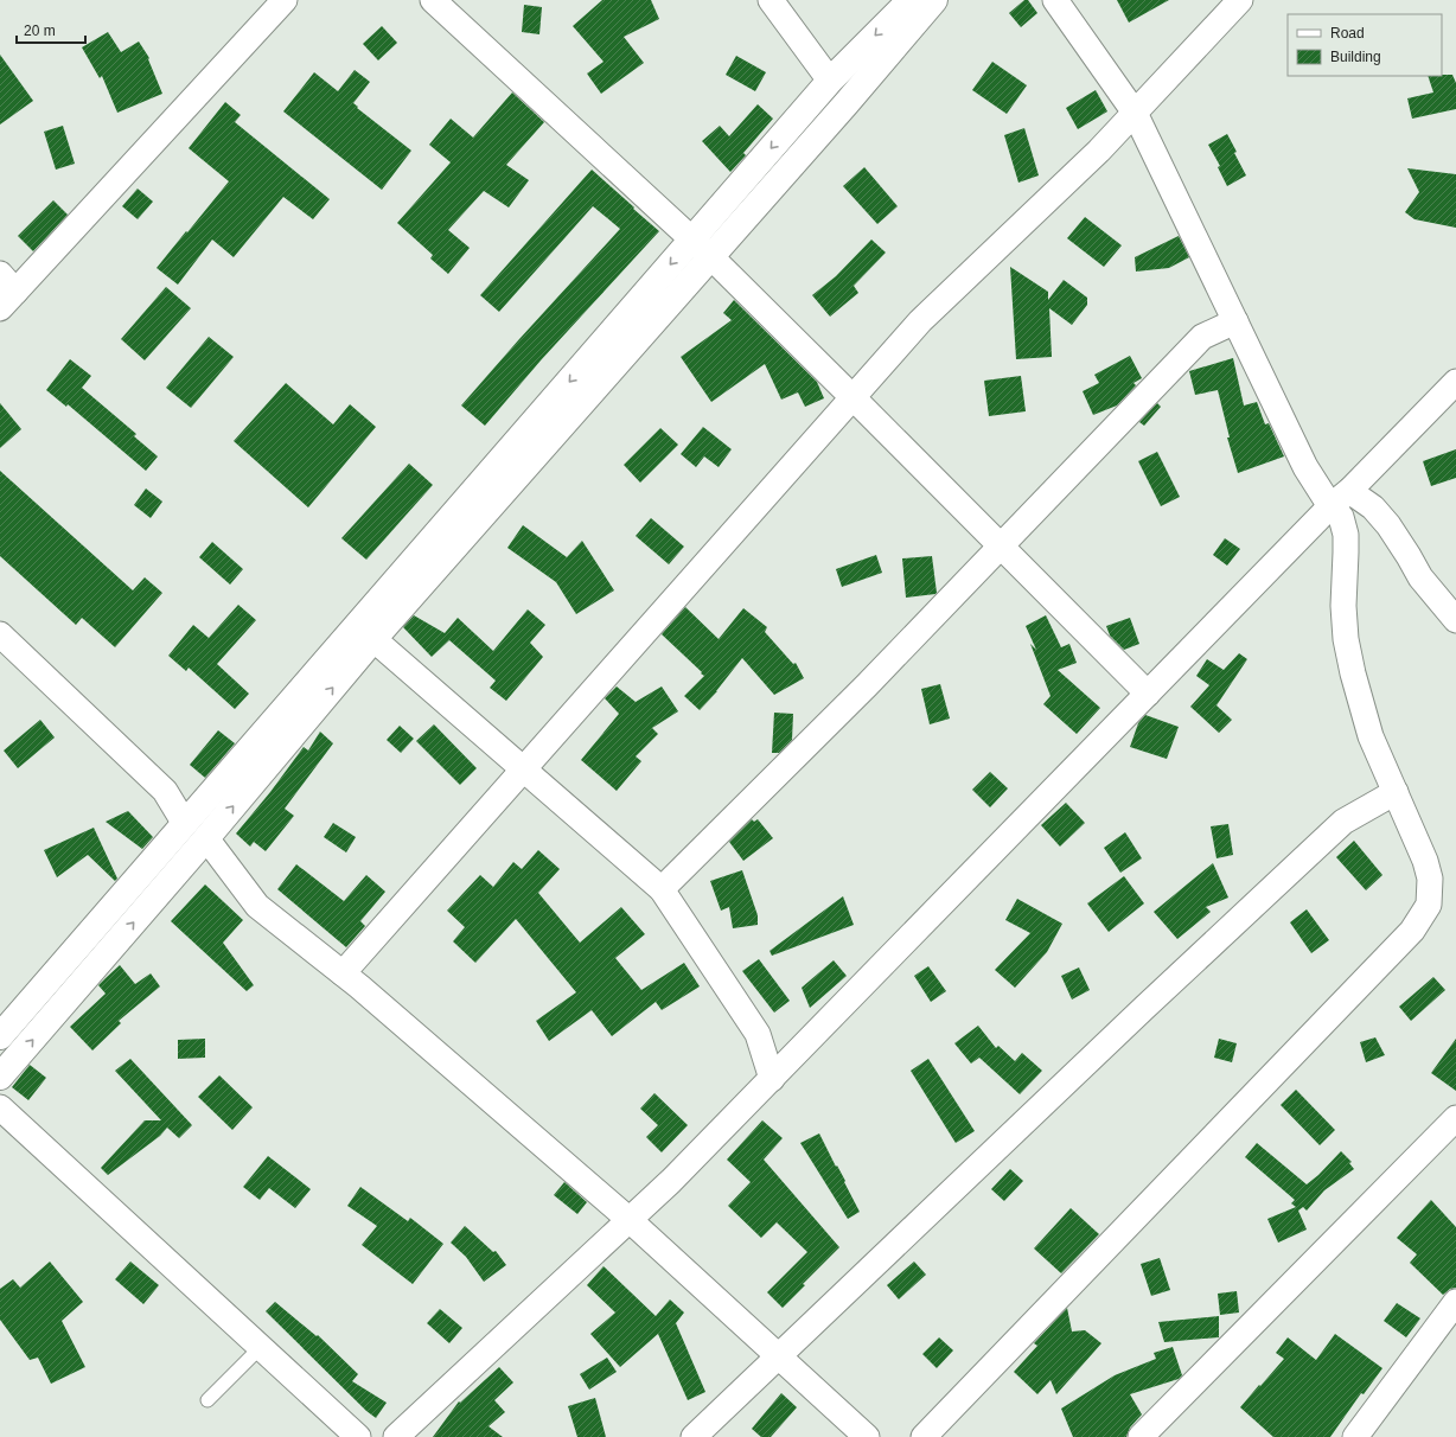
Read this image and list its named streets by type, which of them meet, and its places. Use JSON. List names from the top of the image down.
{
  "legend": ["Road", "Building"],
  "scale_bar": "20 m"
}
